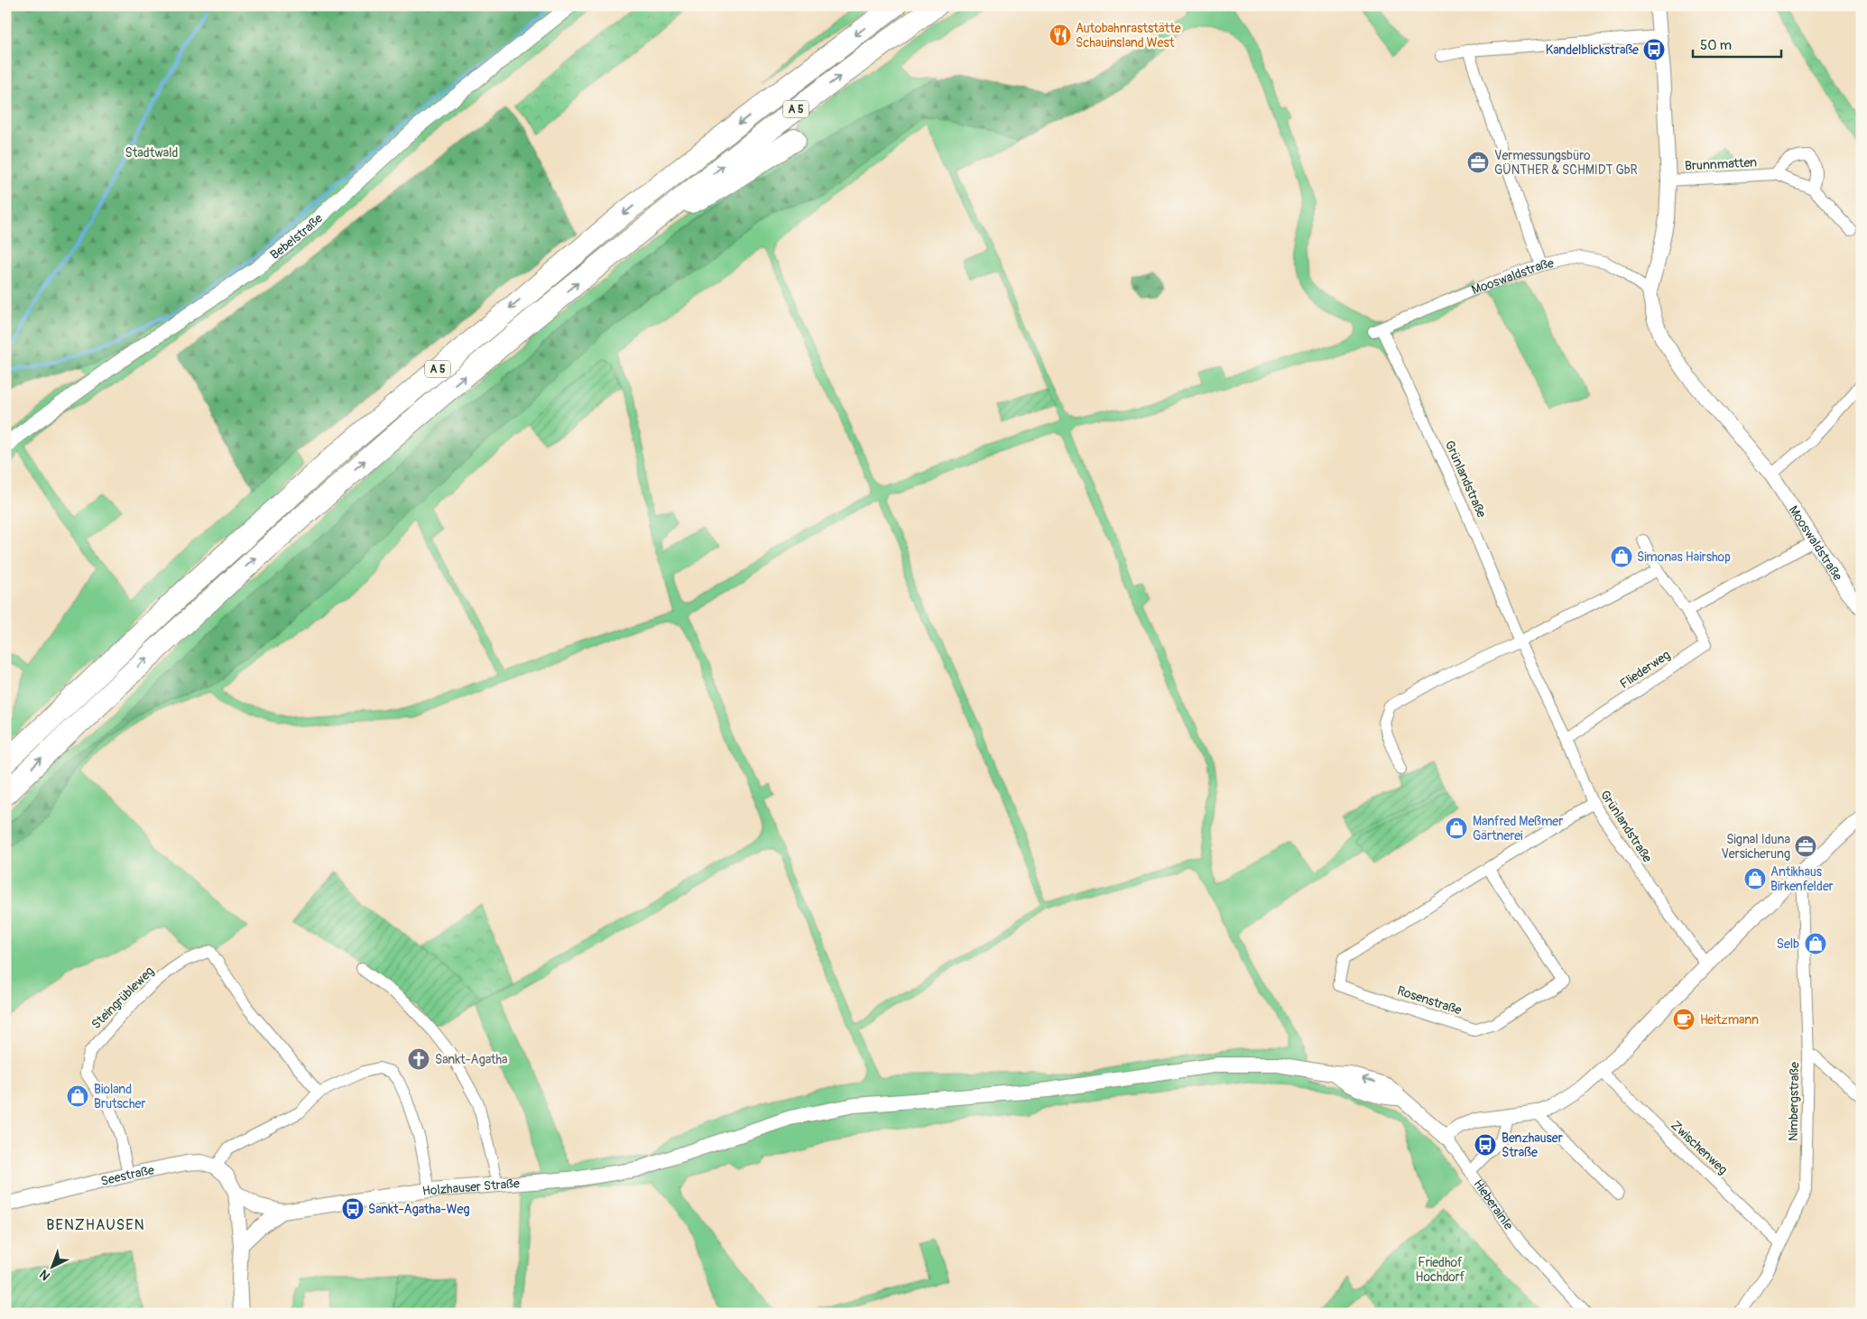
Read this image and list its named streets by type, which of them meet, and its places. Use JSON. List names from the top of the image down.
{
  "streets": {
    "highway": ["A 5"],
    "street": [
      "Brunnmatten",
      "Bebelstraße",
      "Mooswaldstraße",
      "Grünlandstraße",
      "Fliederweg",
      "Steingrübleweg",
      "Rosenstraße",
      "Nimbergstraße",
      "Zwischenweg",
      "Seestraße",
      "Holzhauser Straße",
      "Hieberainle"
    ]
  },
  "crossings": [
    ["Brunnmatten", "Mooswaldstraße"],
    ["Mooswaldstraße", "Grünlandstraße"],
    ["Grünlandstraße", "Fliederweg"],
    ["Grünlandstraße", "Rosenstraße"],
    ["Steingrübleweg", "Seestraße"],
    ["Nimbergstraße", "Zwischenweg"],
    ["Holzhauser Straße", "Hieberainle"]
  ],
  "districts": ["BENZHAUSEN"],
  "parks": ["Stadtwald", "Friedhof Hochdorf"],
  "places": {
    "restaurant": ["Autobahnraststätte Schauinsland West"],
    "bus stop": ["Kandelblickstraße", "Benzhauser Straße", "Sankt-Agatha-Weg"],
    "office": ["Vermessungsbüro GÜNTHER & SCHMIDT GbR", "Signal Iduna Versicherung"],
    "shop": [
      "Simonas Hairshop",
      "Manfred Meßmer Gärtnerei",
      "Antikhaus Birkenfelder",
      "Selb",
      "Bioland Brutscher"
    ],
    "cafe": ["Heitzmann"],
    "church": ["Sankt-Agatha"]
  },
  "scale_bar": "50 m",
  "north": "bottom left"
}
